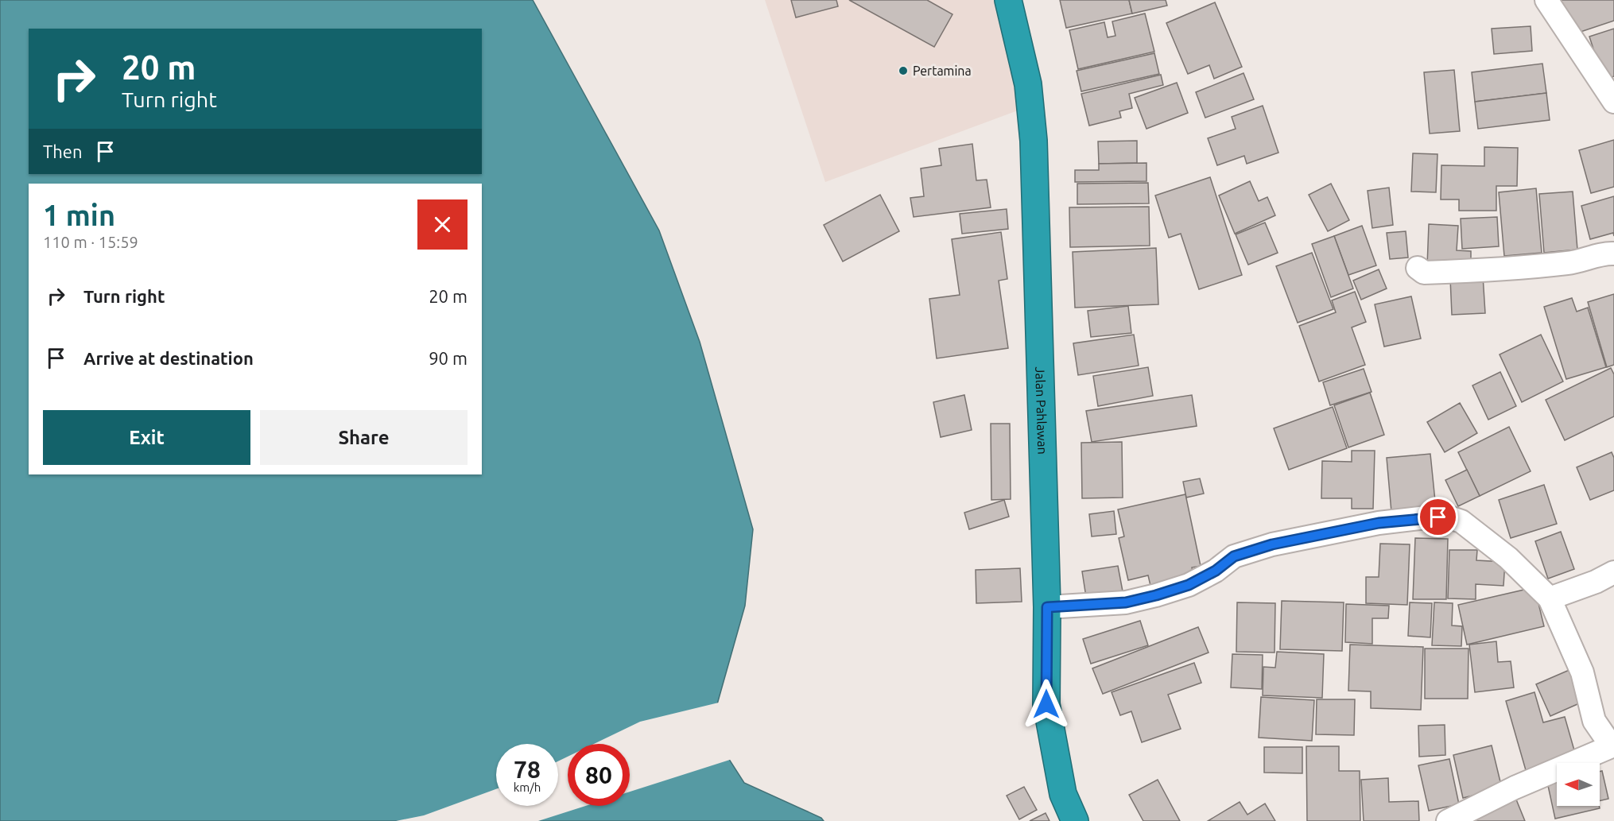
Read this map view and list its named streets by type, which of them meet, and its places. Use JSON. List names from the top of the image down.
{
  "streets": {
    "highway": ["Jalan Pahlawan"]
  },
  "places": ["Pertamina"],
  "north": "left",
  "page": {
    "turn": ["20 m", "Turn right"],
    "then": "Then",
    "heading": ["1 min", "110 m · 15:59"],
    "list": [
      {
        "name": "Turn right",
        "value": "20 m"
      },
      {
        "name": "Arrive at destination",
        "value": "90 m"
      }
    ],
    "buttons": ["Exit", "Share"],
    "speed": "78 km/h",
    "limit": "80"
  }
}
